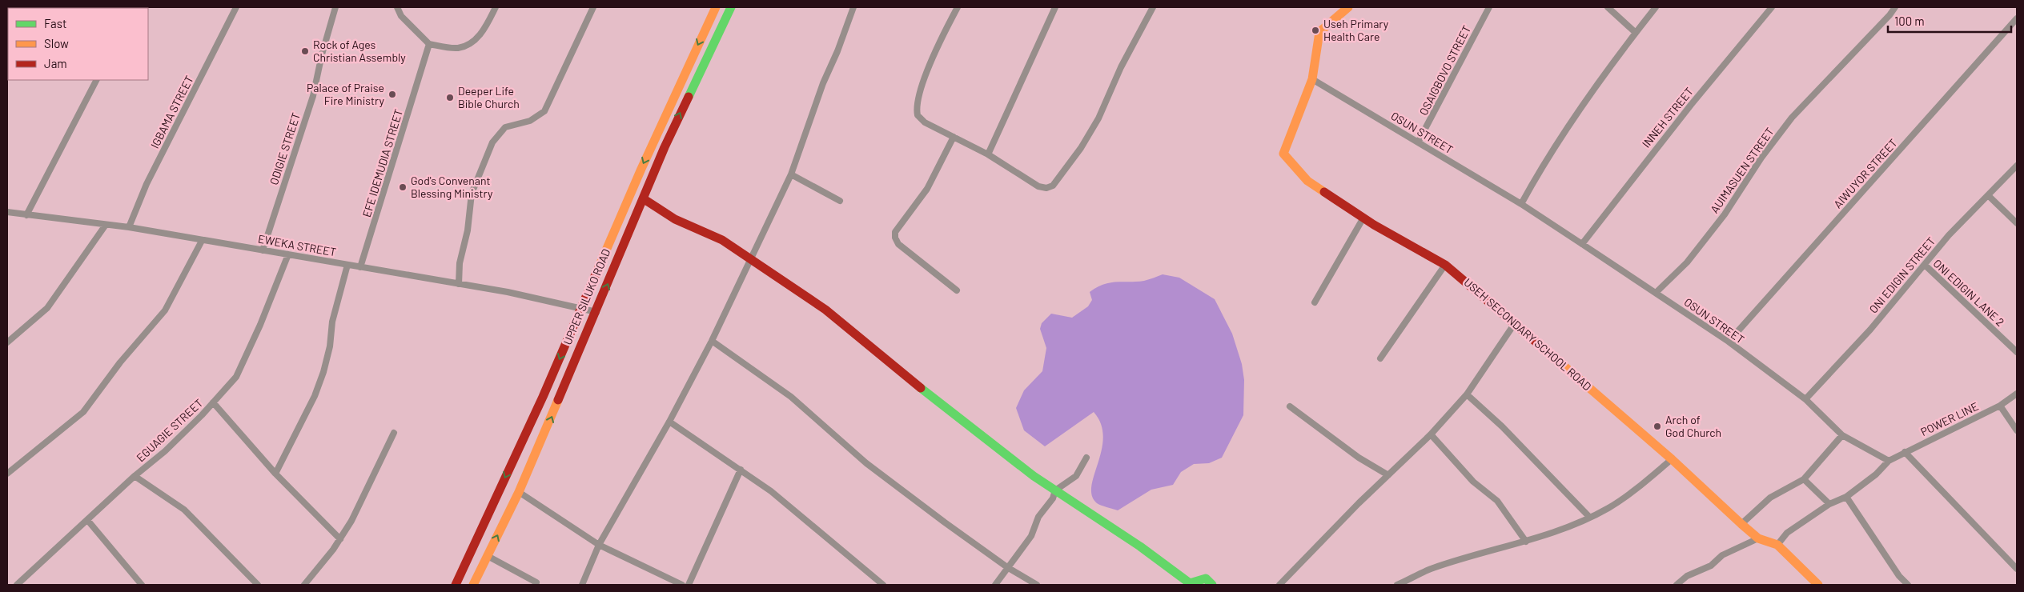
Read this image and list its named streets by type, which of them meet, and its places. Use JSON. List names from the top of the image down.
{
  "streets": {
    "street": [
      "OSAIGBOVO STREET",
      "IGBAMA STREET",
      "INNEH STREET",
      "OSUN STREET",
      "ODIGIE STREET",
      "EFE IDEMUDIA STREET",
      "AUIMASUEN STREET",
      "AIWUYOR STREET",
      "EWEKA STREET",
      "ONI EDIGIN STREET",
      "ONI EDIGIN LANE 2",
      "UPPER SILUKO ROAD",
      "USEH SECONDARY SCHOOL ROAD",
      "POWER LINE",
      "EGUAGIE STREET"
    ]
  },
  "crossings": [
    ["OSAIGBOVO STREET", "OSUN STREET"],
    ["IGBAMA STREET", "EWEKA STREET"],
    ["INNEH STREET", "OSUN STREET"],
    ["OSUN STREET", "AUIMASUEN STREET"],
    ["OSUN STREET", "AIWUYOR STREET"],
    ["OSUN STREET", "ONI EDIGIN STREET"],
    ["OSUN STREET", "USEH SECONDARY SCHOOL ROAD"],
    ["OSUN STREET", "POWER LINE"],
    ["ODIGIE STREET", "EWEKA STREET"],
    ["EFE IDEMUDIA STREET", "EWEKA STREET"],
    ["EWEKA STREET", "UPPER SILUKO ROAD"],
    ["EWEKA STREET", "EGUAGIE STREET"],
    ["ONI EDIGIN STREET", "ONI EDIGIN LANE 2"],
    ["USEH SECONDARY SCHOOL ROAD", "POWER LINE"]
  ],
  "places": [
    "Useh Primary Health Care",
    "Rock of Ages Christian Assembly",
    "Palace of Praise Fire Ministry",
    "Deeper Life Bible Church",
    "God's Convenant Blessing Ministry",
    "Arch of God Church"
  ],
  "legend": ["Fast", "Slow", "Jam"],
  "scale_bar": "100 m"
}
